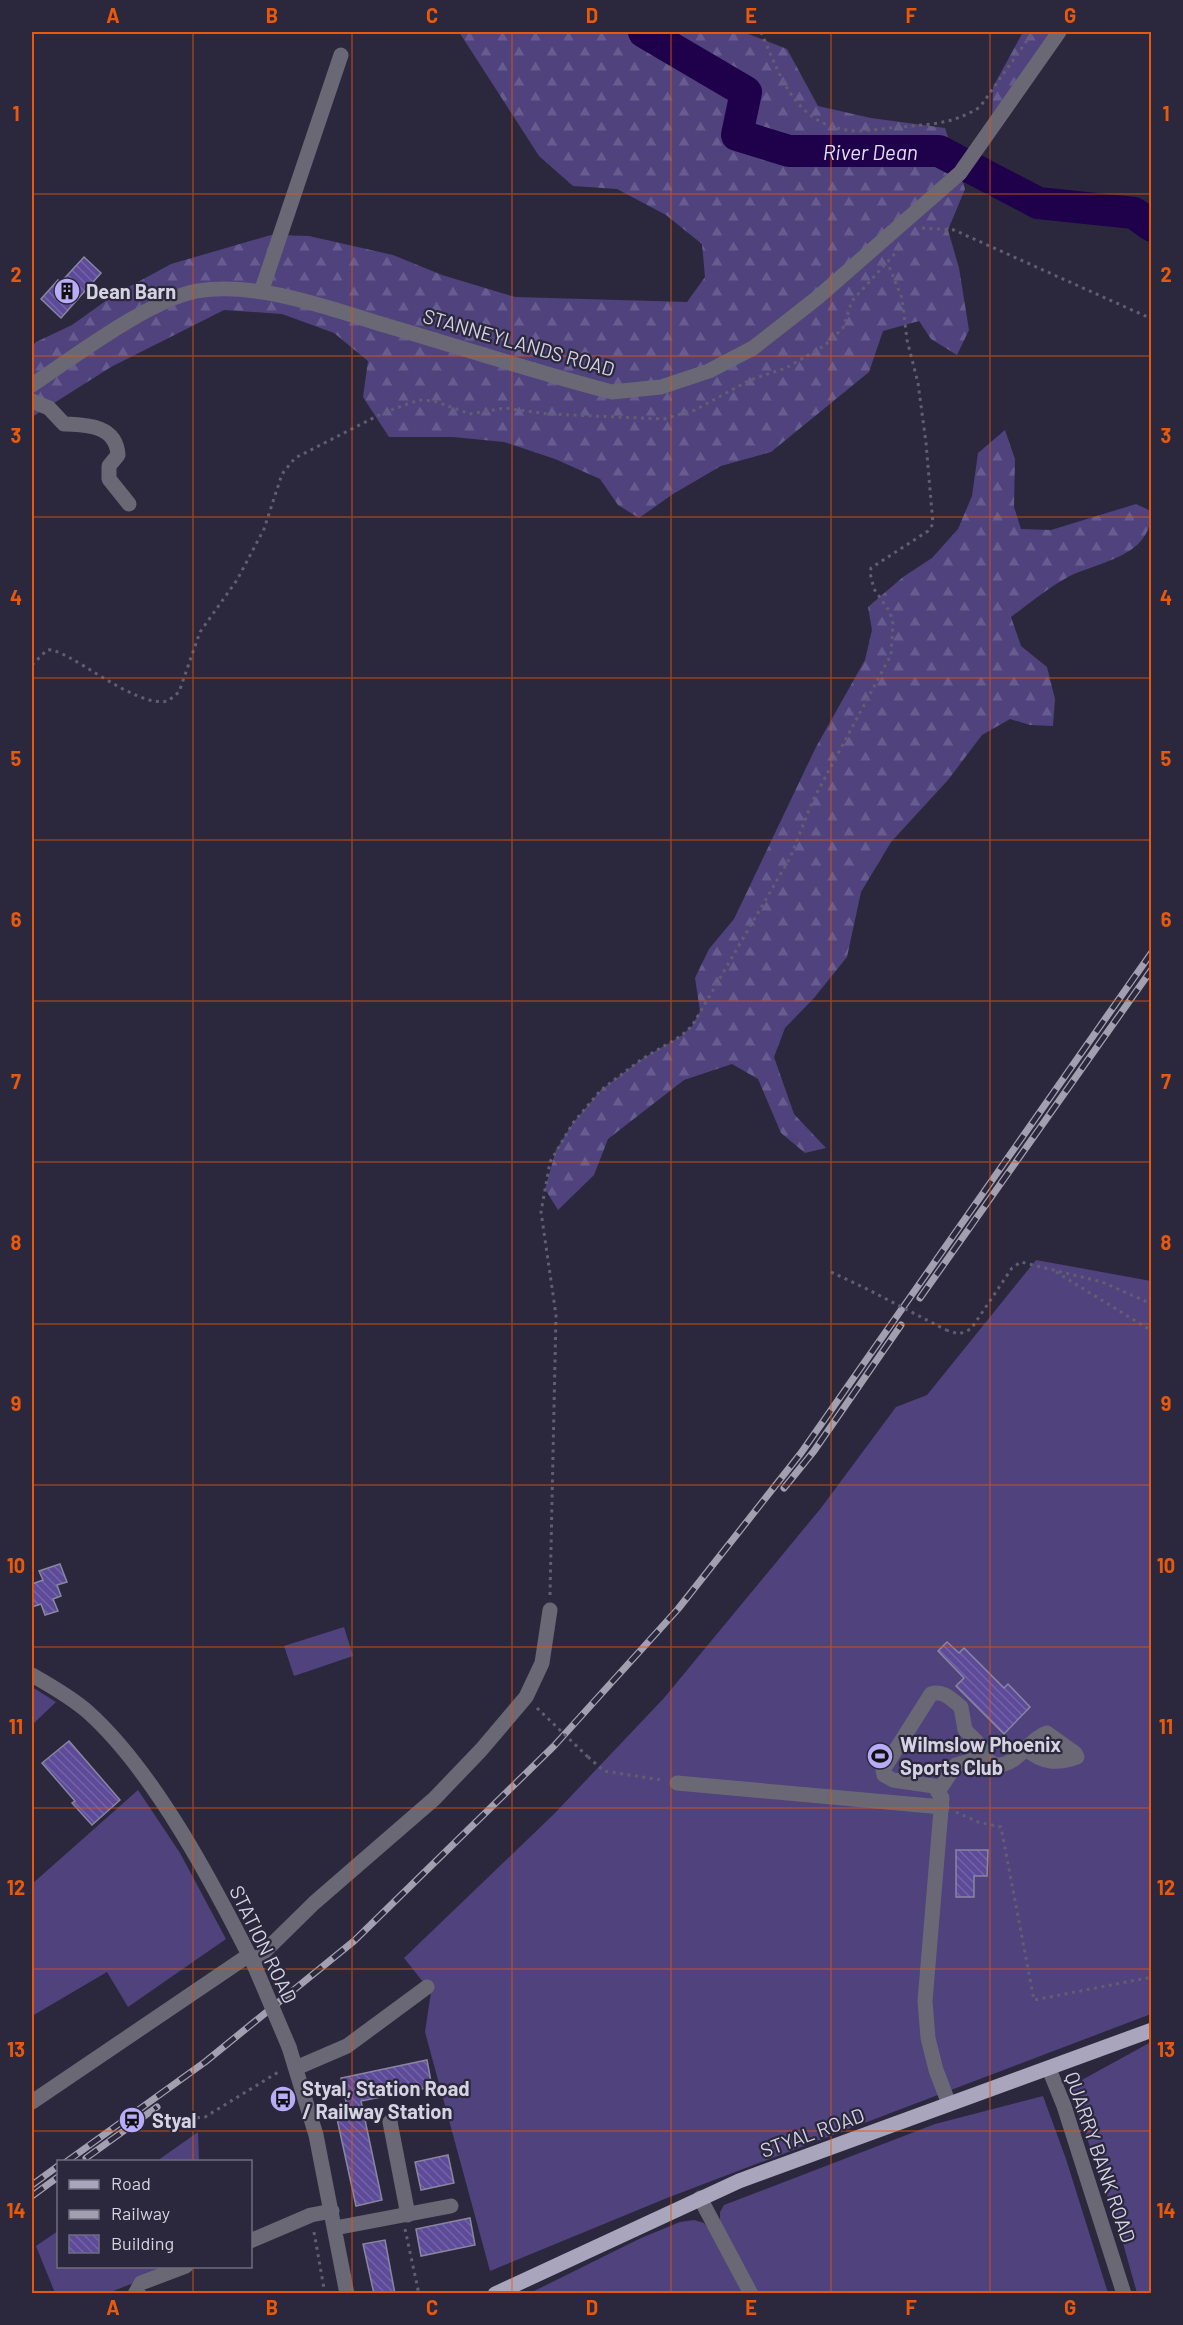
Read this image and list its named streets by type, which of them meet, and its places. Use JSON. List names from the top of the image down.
{
  "streets": {
    "main road": ["STYAL ROAD"],
    "street": ["STANNEYLANDS ROAD", "STATION ROAD", "QUARRY BANK ROAD"]
  },
  "crossings": [
    ["STYAL ROAD", "QUARRY BANK ROAD"]
  ],
  "water": ["River Dean"],
  "places": {
    "building": ["Dean Barn"],
    "sports": ["Wilmslow Phoenix Sports Club"],
    "bus stop": ["Styal, Station Road / Railway Station"],
    "station": ["Styal"]
  },
  "legend": ["Road", "Railway", "Building"],
  "grid": {
    "columns": [
      "A",
      "B",
      "C",
      "D",
      "E",
      "F",
      "G"
    ],
    "rows": [
      "1",
      "2",
      "3",
      "4",
      "5",
      "6",
      "7",
      "8",
      "9",
      "10",
      "11",
      "12",
      "13",
      "14"
    ]
  }
}
